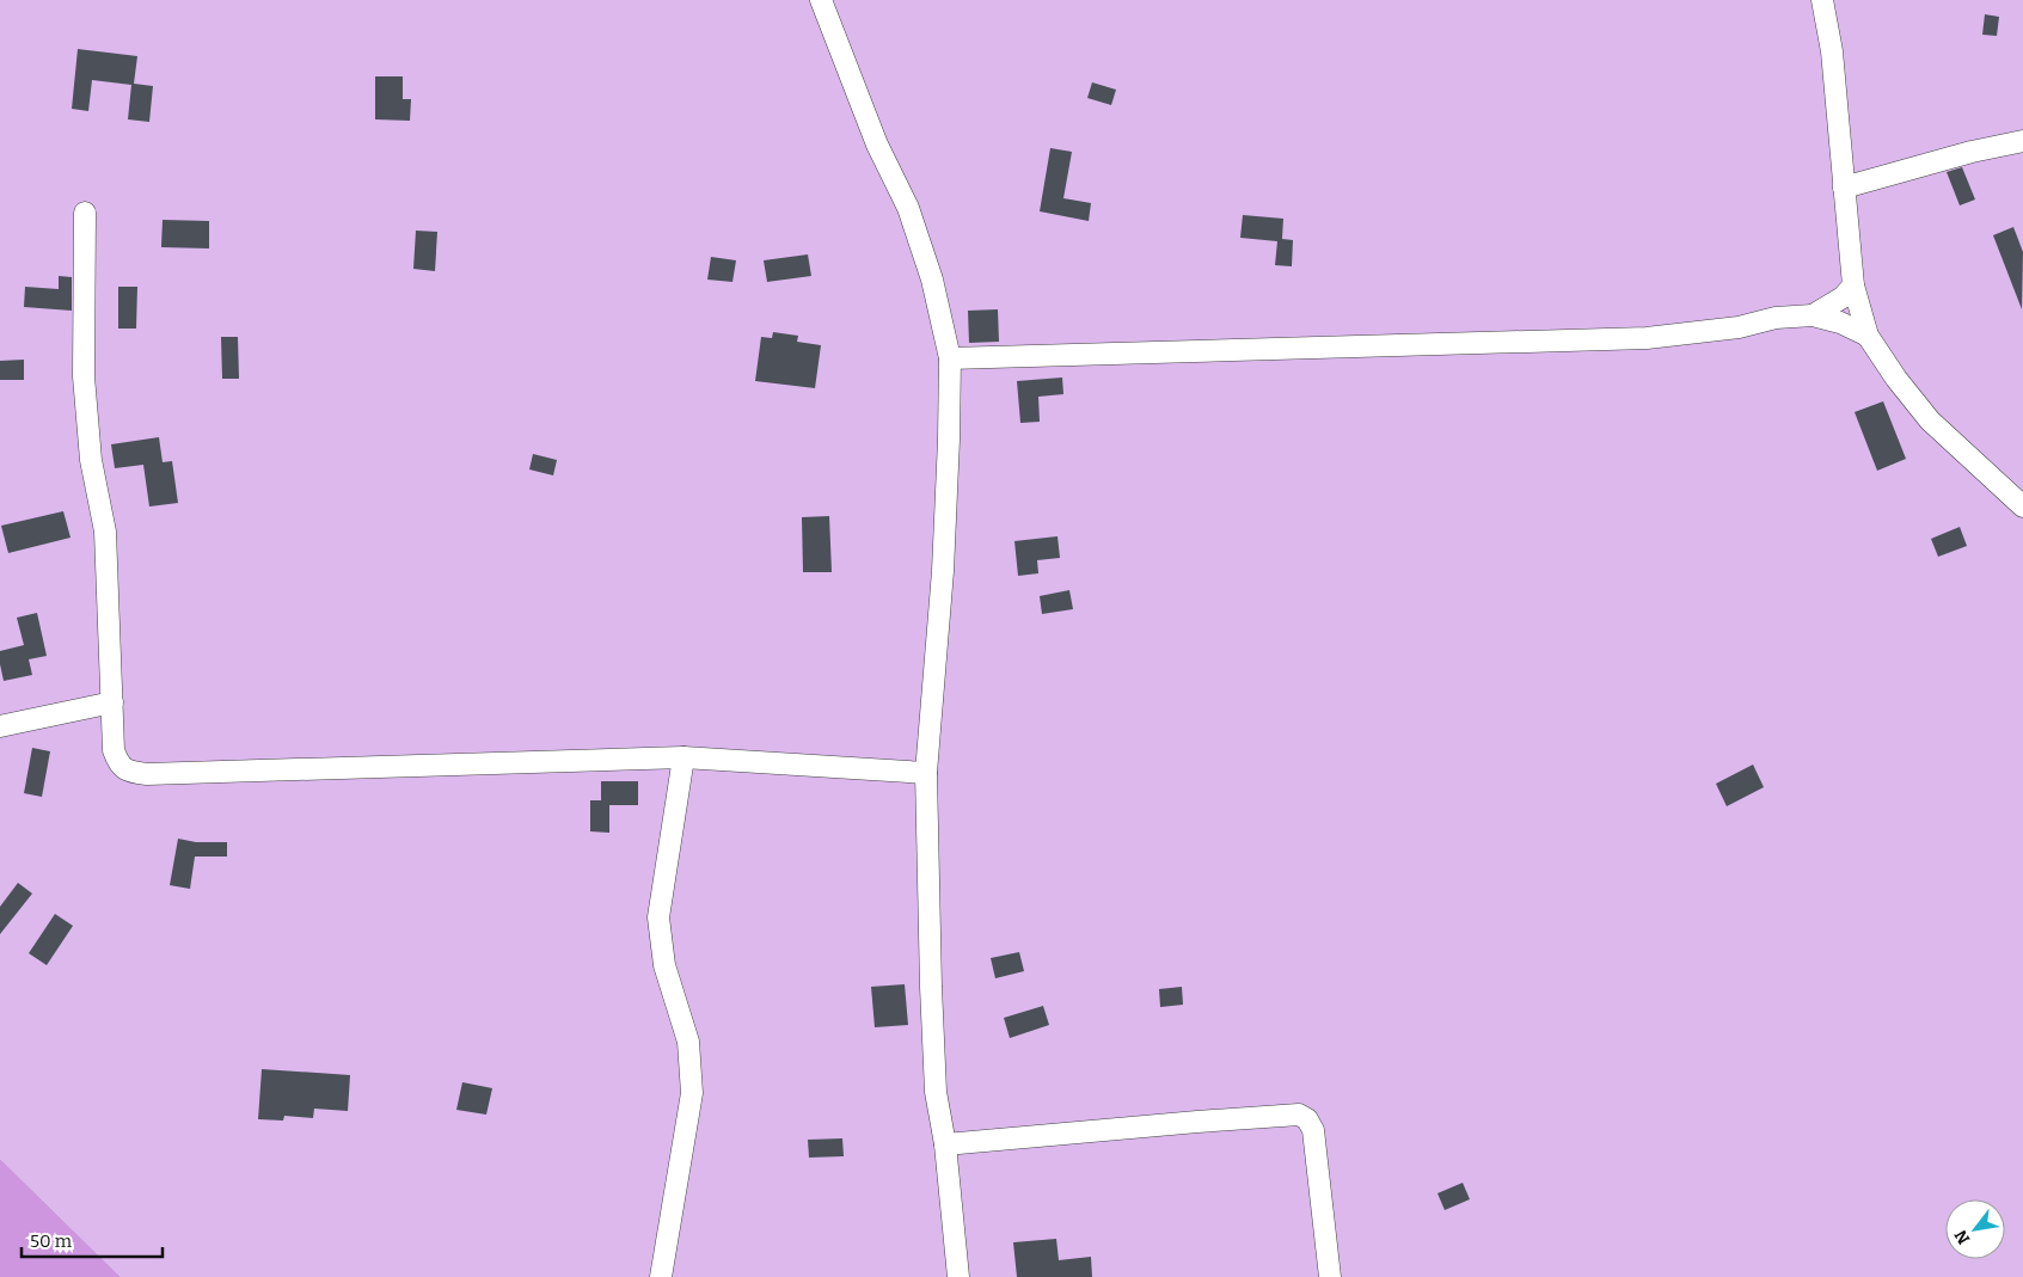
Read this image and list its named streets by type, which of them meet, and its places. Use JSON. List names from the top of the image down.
{
  "scale_bar": "50 m",
  "north": "bottom left"
}
